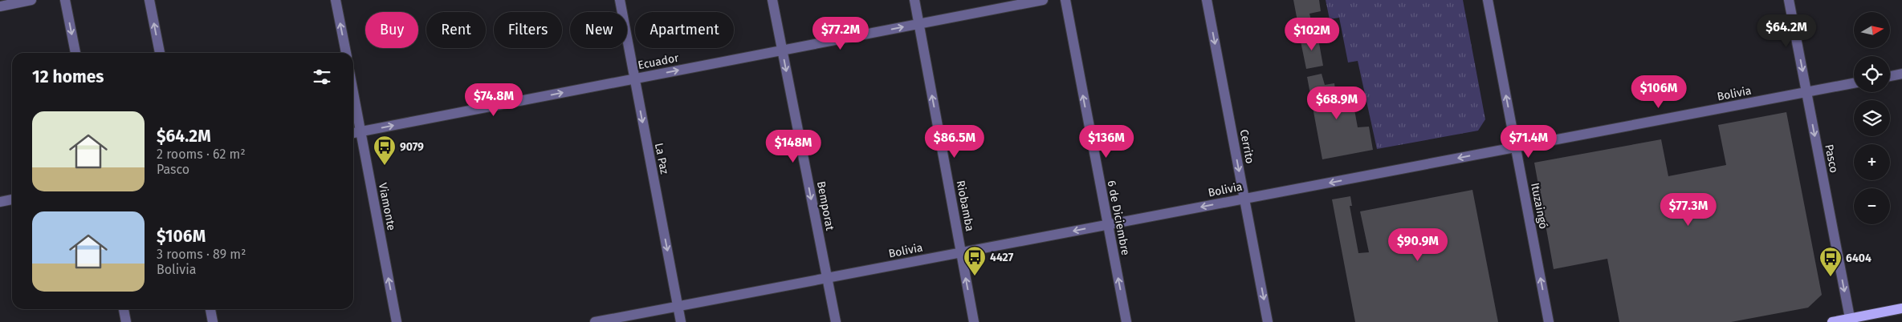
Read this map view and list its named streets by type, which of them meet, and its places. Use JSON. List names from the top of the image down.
{
  "streets": {
    "street": [
      "Ecuador",
      "Bolivia",
      "Cerrito",
      "La Paz",
      "Pasco",
      "Bemporat",
      "Riobamba",
      "Ituzaingó",
      "Viamonte",
      "6 de Diciembre"
    ]
  },
  "crossings": [
    ["Ecuador", "La Paz"],
    ["Ecuador", "Bemporat"],
    ["Ecuador", "Riobamba"],
    ["Ecuador", "Viamonte"],
    ["Bolivia", "Cerrito"],
    ["Bolivia", "La Paz"],
    ["Bolivia", "Pasco"],
    ["Bolivia", "Bemporat"],
    ["Bolivia", "Riobamba"],
    ["Bolivia", "Ituzaingó"],
    ["Bolivia", "6 de Diciembre"]
  ],
  "one_way": [
    "Ecuador",
    "Bolivia",
    "Cerrito",
    "La Paz",
    "Pasco",
    "Bemporat",
    "Riobamba",
    "Ituzaingó",
    "Viamonte",
    "6 de Diciembre"
  ],
  "places": {
    "bus stop": ["9079", "4427", "6404"]
  },
  "north": "right",
  "page": {
    "map_buttons": ["+", "−"],
    "chip": [
      "Buy",
      "Rent",
      "Filters",
      "New",
      "Apartment"
    ],
    "price": [
      "$64.2M",
      "$77.2M",
      "$102M",
      "$106M",
      "$74.8M",
      "$68.9M",
      "$86.5M",
      "$136M",
      "$71.4M",
      "$148M",
      "$77.3M",
      "$90.9M"
    ],
    "heading": "12 homes",
    "list": [
      {
        "name": "$64.2M",
        "note": "2 rooms · 62 m² · Pasco"
      },
      {
        "name": "$106M",
        "note": "3 rooms · 89 m² · Bolivia"
      }
    ]
  }
}
